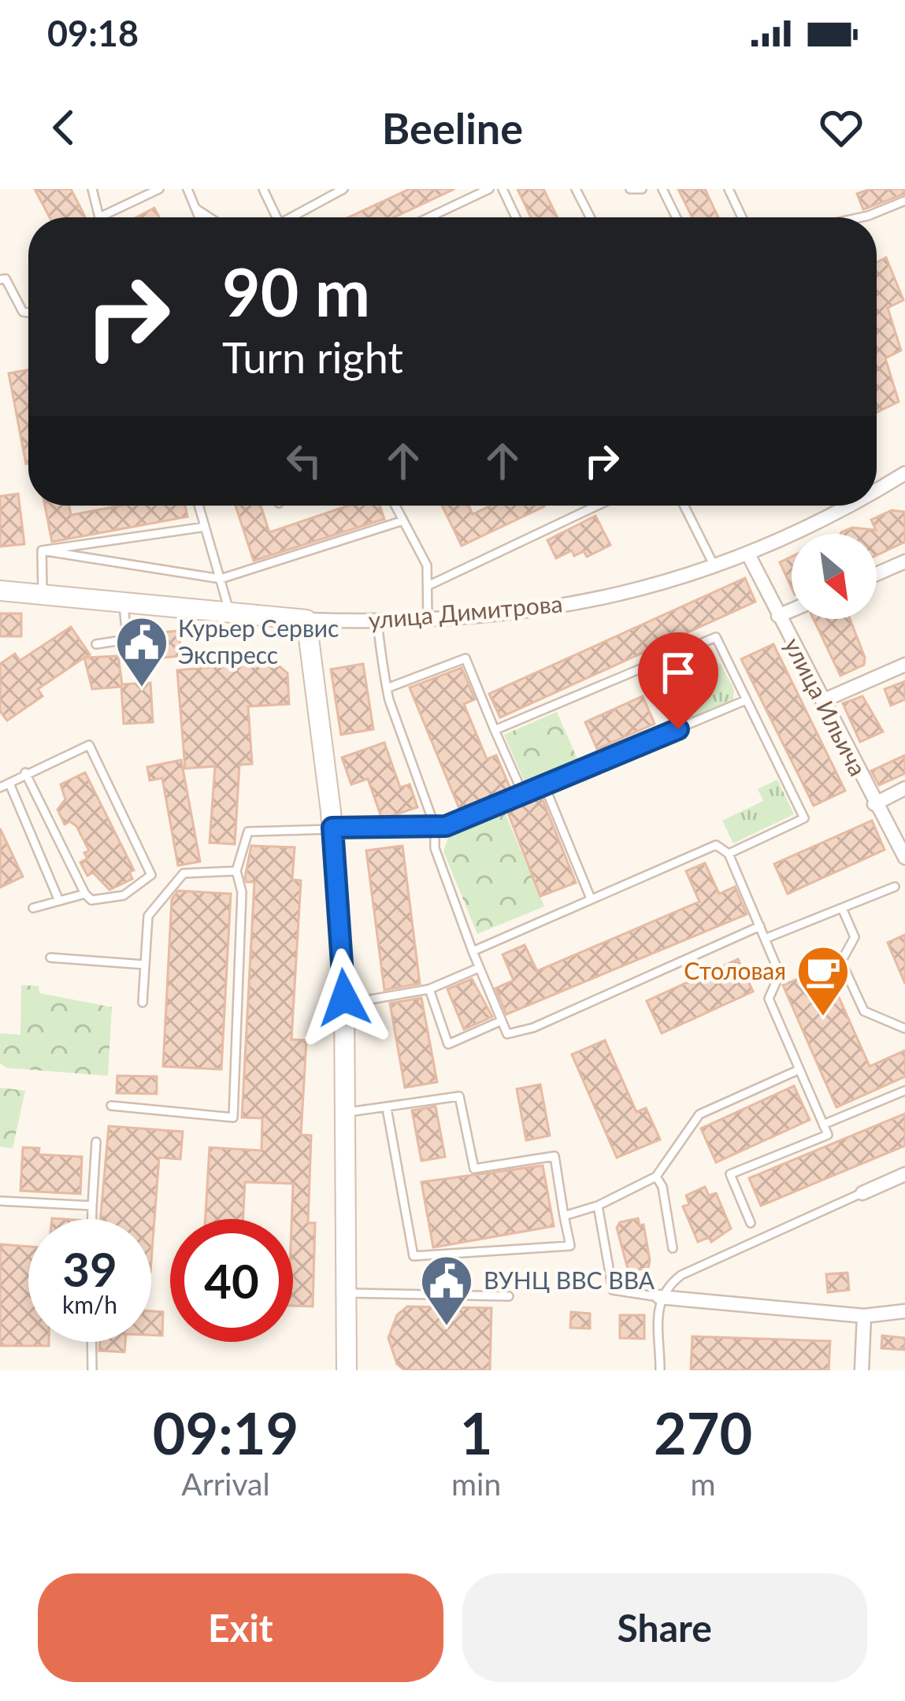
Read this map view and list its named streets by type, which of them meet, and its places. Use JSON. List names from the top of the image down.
{
  "streets": {
    "street": ["улица Димитрова", "улица Ильича"]
  },
  "crossings": [
    ["улица Димитрова", "улица Ильича"]
  ],
  "places": {
    "public building": ["Курьер Сервис Экспресс", "ВУНЦ ВВС ВВА"],
    "cafe": ["Столовая"]
  },
  "north": "bottom right",
  "page": {
    "status": "09:18",
    "header": "Beeline",
    "turn": ["90 m", "Turn right"],
    "speed": "39 km/h",
    "limit": "40",
    "eta": [
      "09:19",
      "Arrival",
      "1",
      "min",
      "270",
      "m"
    ],
    "buttons": ["Exit", "Share"]
  }
}
